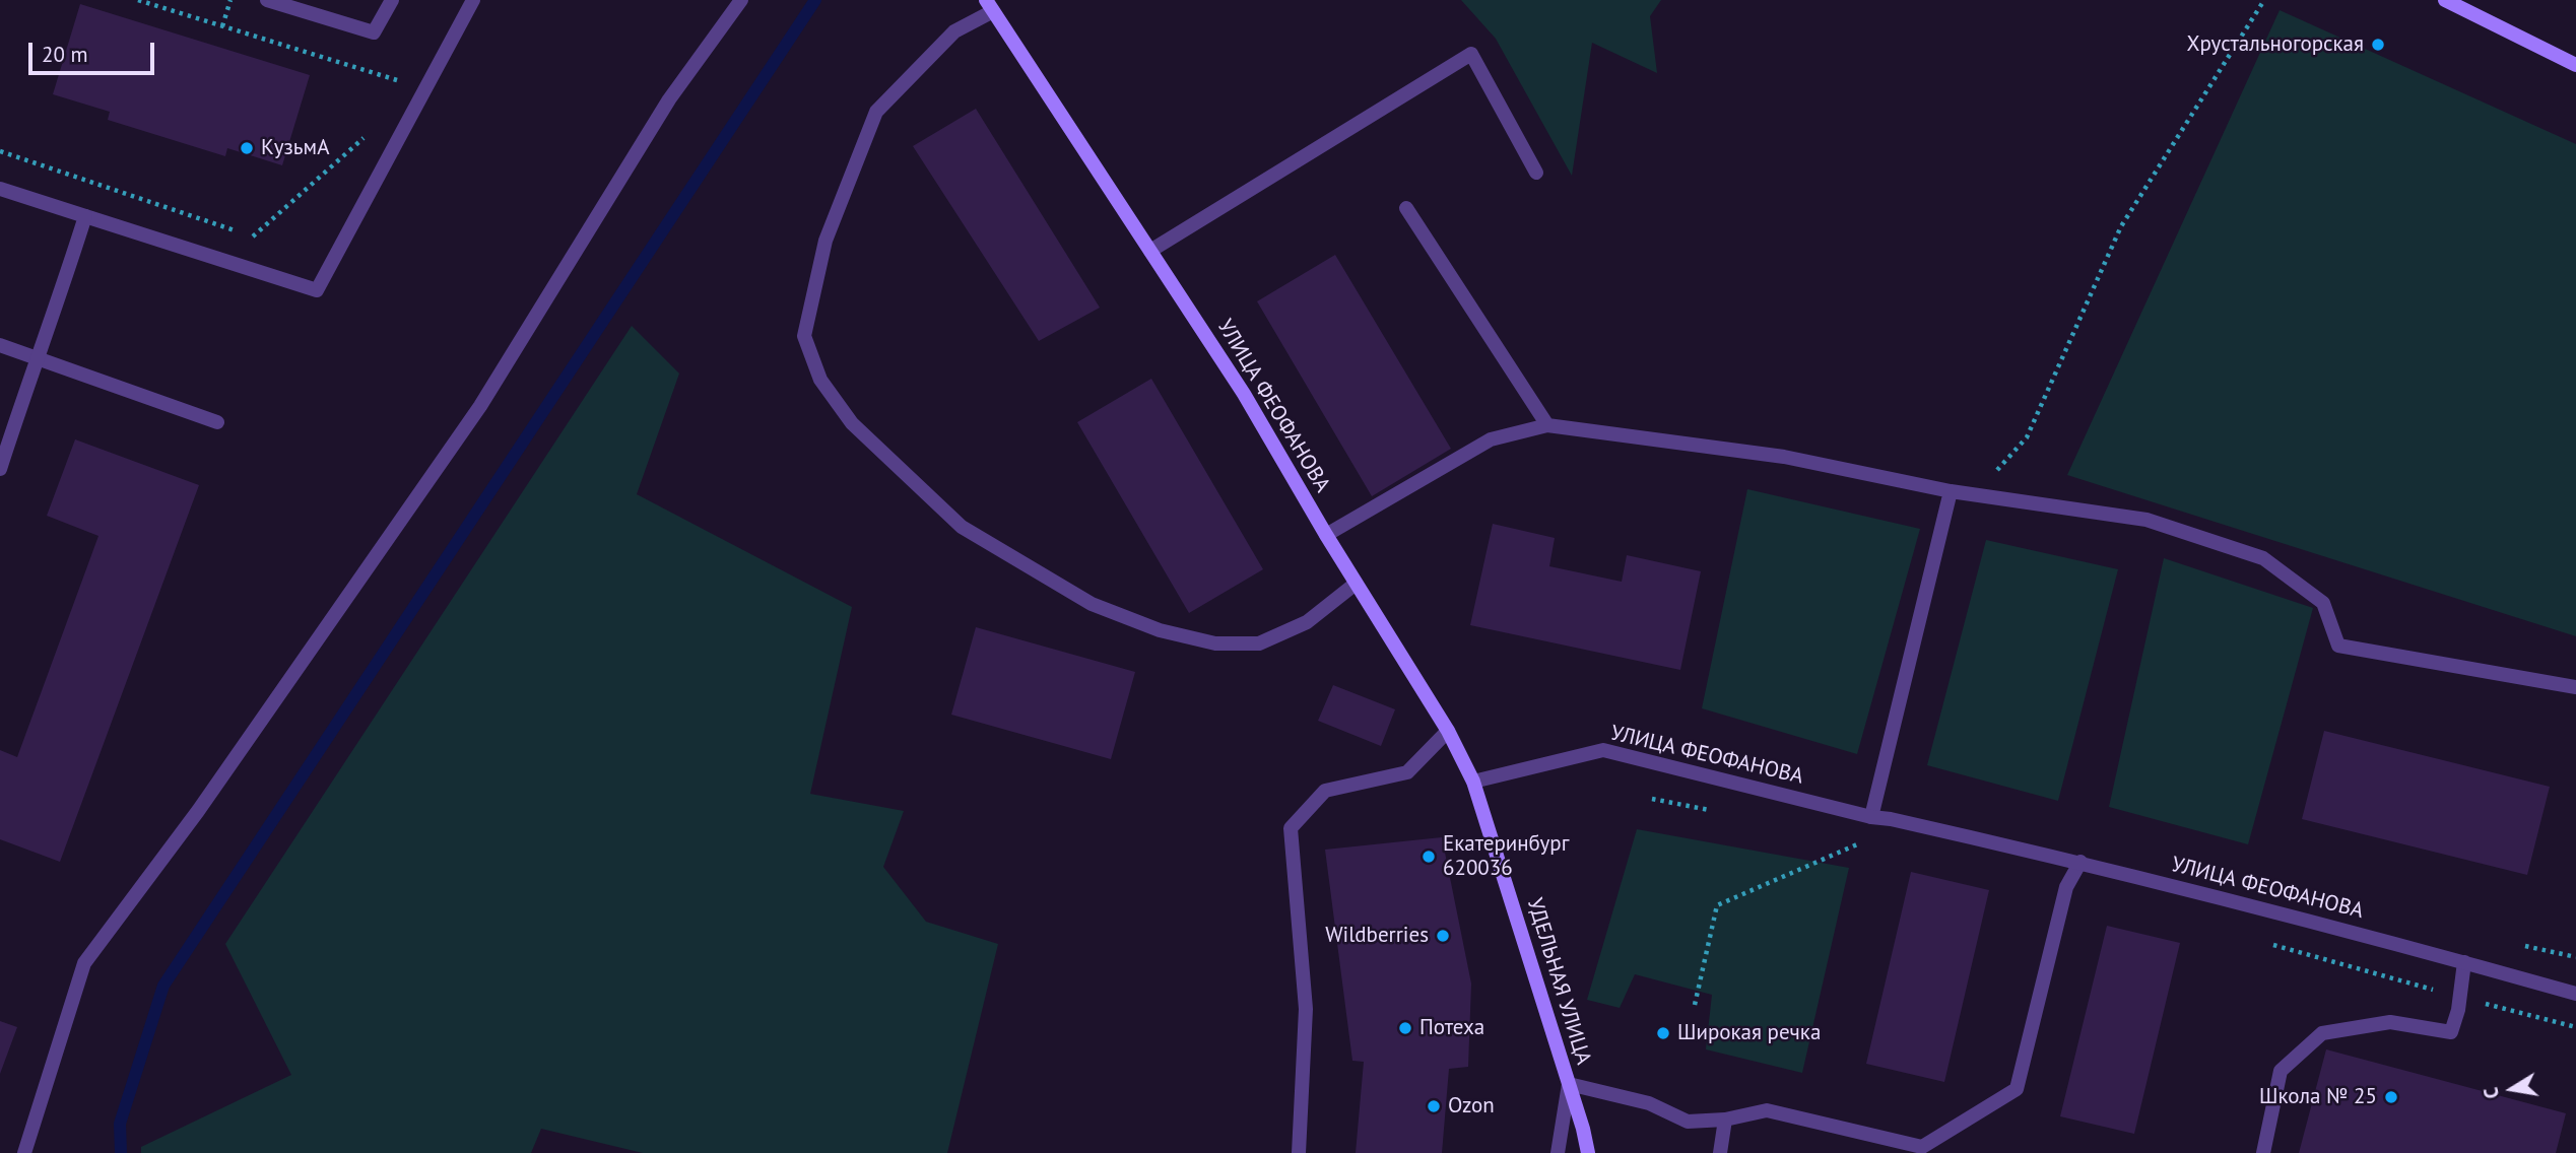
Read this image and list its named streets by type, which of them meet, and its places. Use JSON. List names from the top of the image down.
{
  "streets": {
    "street": ["УЛИЦА ФЕОФАНОВА", "УДЕЛЬНАЯ УЛИЦА"]
  },
  "crossings": [
    ["УЛИЦА ФЕОФАНОВА", "УДЕЛЬНАЯ УЛИЦА"]
  ],
  "places": [
    "Хрустальногорская",
    "КузьмА",
    "Екатеринбург 620036",
    "Wildberries",
    "Потеха",
    "Широкая речка",
    "Школа № 25",
    "Ozon"
  ],
  "scale_bar": "20 m",
  "north": "left"
}
